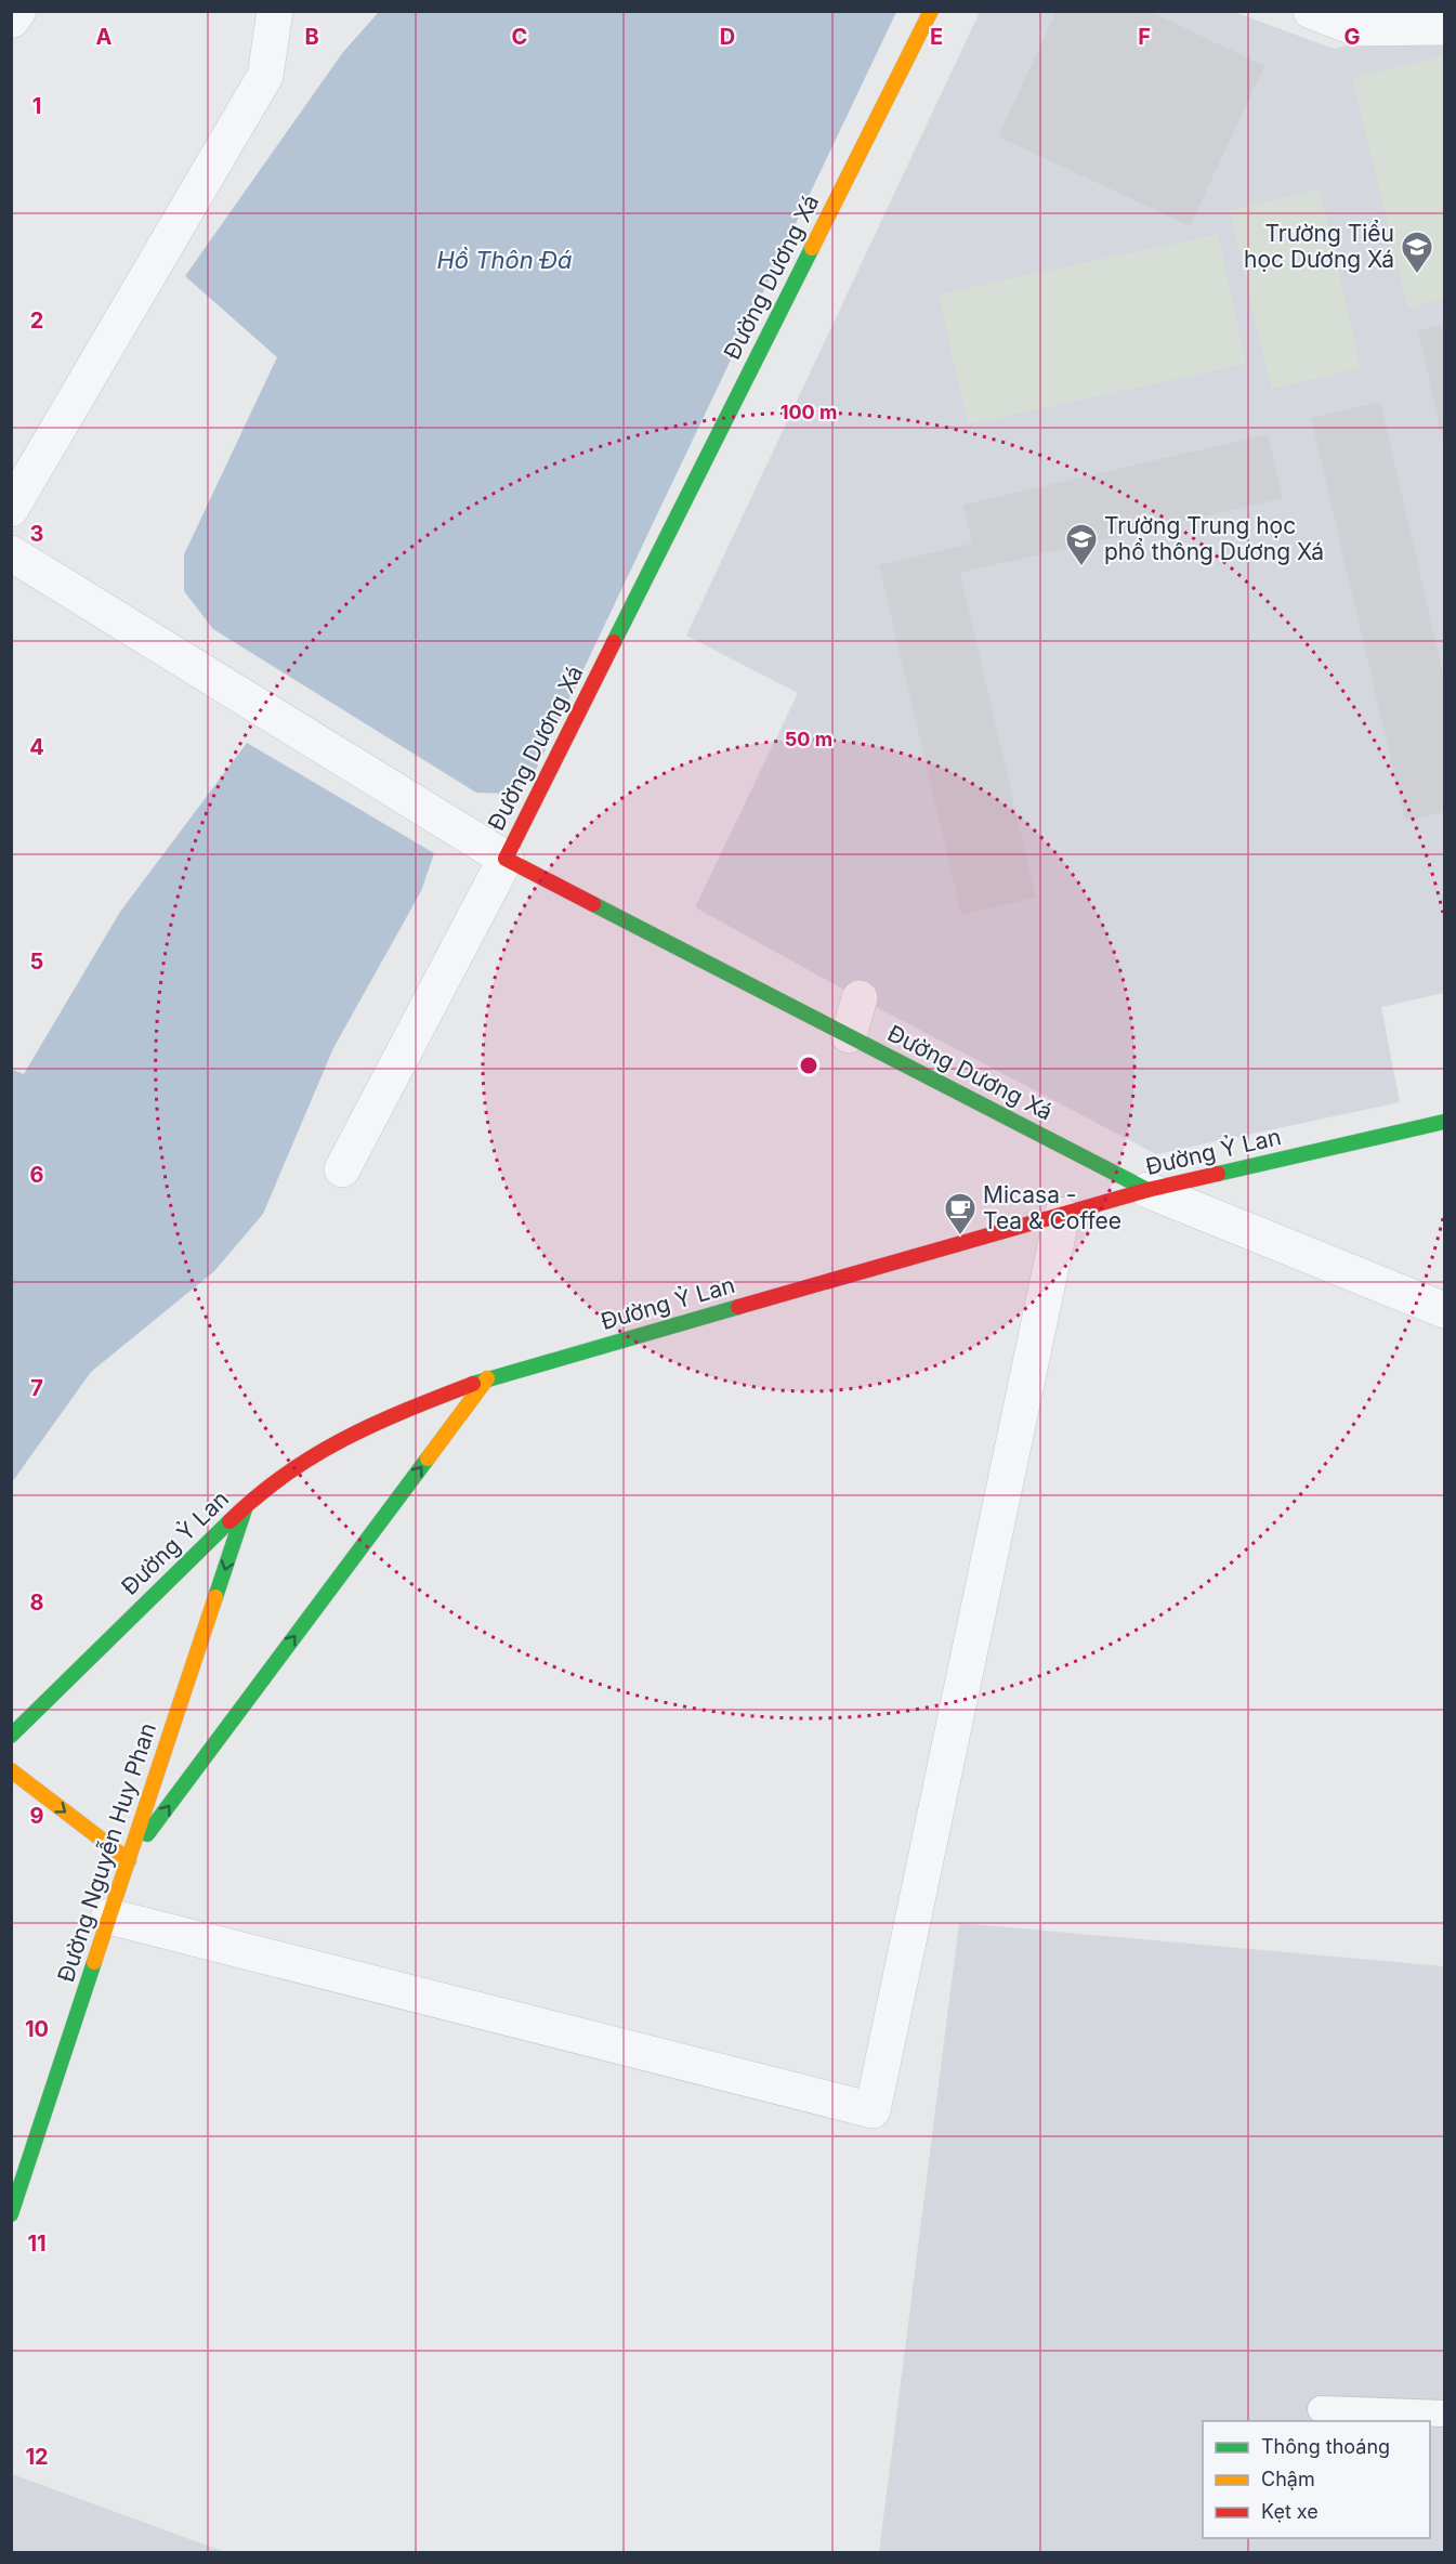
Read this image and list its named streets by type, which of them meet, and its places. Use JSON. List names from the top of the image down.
{
  "streets": {
    "street": ["Đường Dương Xá", "Đường Ỷ Lan", "Đường Nguyễn Huy Phan"]
  },
  "crossings": [
    ["Đường Dương Xá", "Đường Ỷ Lan"],
    ["Đường Ỷ Lan", "Đường Nguyễn Huy Phan"]
  ],
  "water": ["Hồ Thôn Đá"],
  "places": {
    "school or university": ["Trường Tiểu học Dương Xá", "Trường Trung học phổ thông Dương Xá"],
    "cafe": ["Micasa - Tea & Coffee"]
  },
  "legend": ["Thông thoáng", "Chậm", "Kẹt xe"],
  "grid": {
    "columns": [
      "A",
      "B",
      "C",
      "D",
      "E",
      "F",
      "G"
    ],
    "rows": [
      "1",
      "2",
      "3",
      "4",
      "5",
      "6",
      "7",
      "8",
      "9",
      "10",
      "11",
      "12"
    ]
  },
  "rings": ["100 m", "50 m"]
}
